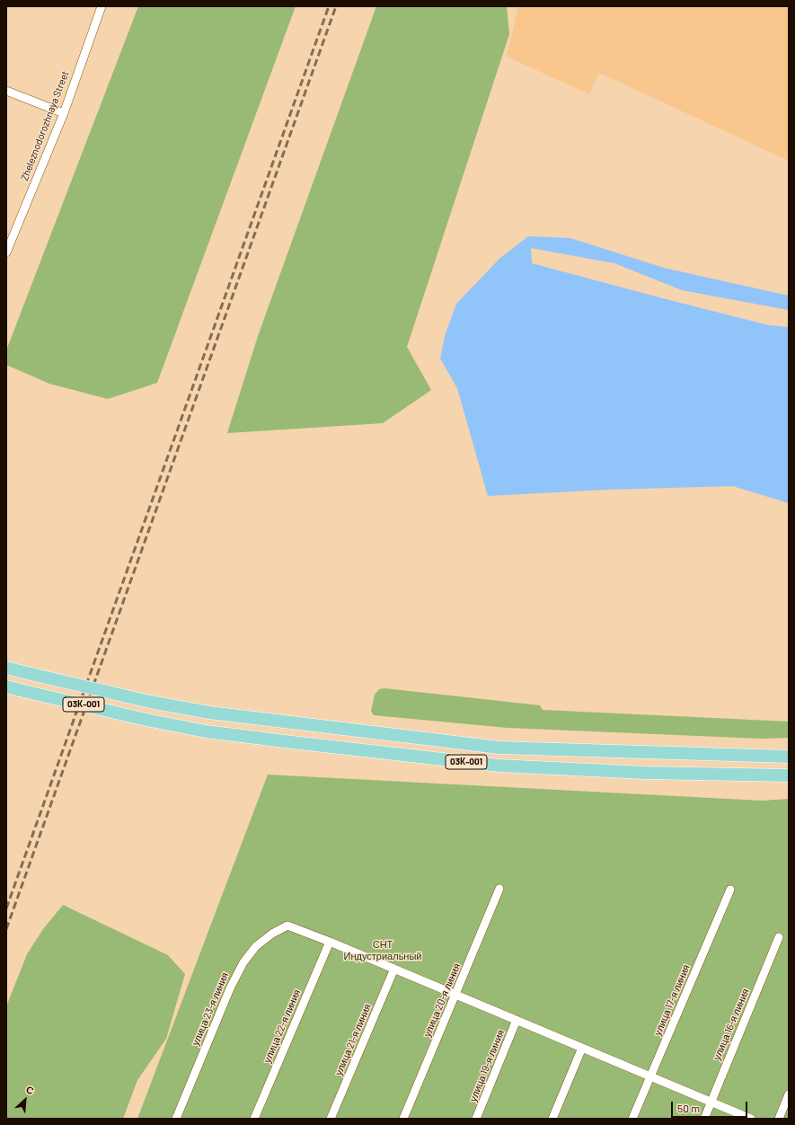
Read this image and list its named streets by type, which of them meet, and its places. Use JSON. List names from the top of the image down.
{
  "streets": {
    "main road": ["03К-001"],
    "street": [
      "Zheleznodorozhnaya Street",
      "улица 20-я линия",
      "улица 17-я линия",
      "улица 23-я линия",
      "улица 16-я линия",
      "улица 22-я линия",
      "улица 21-я линия",
      "улица 19-я линия"
    ]
  },
  "crossings": [
    ["улица 23-я линия", "улица 22-я линия"]
  ],
  "parks": ["СНТ Индустриальный"],
  "scale_bar": "50 m",
  "north": "top right"
}
